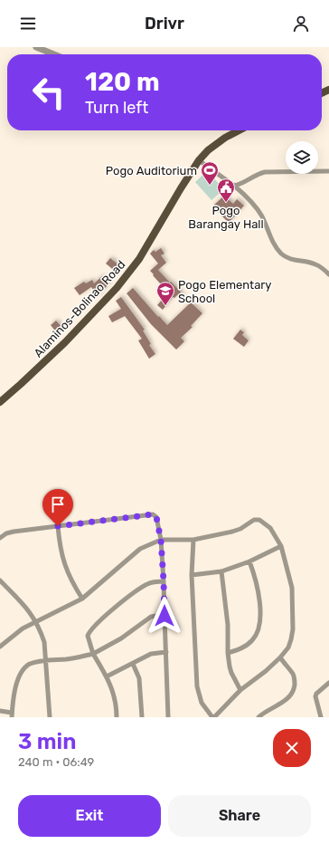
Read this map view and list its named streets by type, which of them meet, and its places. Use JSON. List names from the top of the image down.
{
  "streets": {
    "main road": ["Alaminos-Bolinao Road"]
  },
  "places": {
    "sports": ["Pogo Auditorium"],
    "public building": ["Pogo Barangay Hall"],
    "school or university": ["Pogo Elementary School"]
  },
  "page": {
    "header": "Drivr",
    "turn": ["120 m", "Turn left"],
    "heading": ["3 min", "240 m · 06:49"],
    "buttons": ["Exit", "Share"]
  }
}
